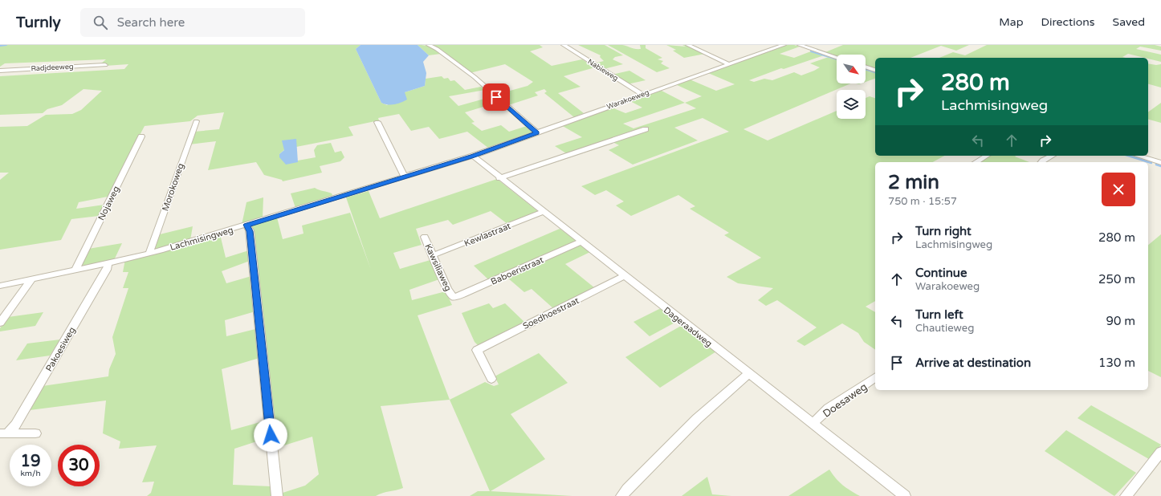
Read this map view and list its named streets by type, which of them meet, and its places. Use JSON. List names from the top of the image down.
{
  "streets": {
    "street": [
      "Radjdeeweg",
      "Nabieweg",
      "Warakoeweg",
      "Morokoweg",
      "Nojaweg",
      "Kewlastraat",
      "Lachmisingweg",
      "Kawsiliaweg",
      "Baboeristraat",
      "Soedhoestraat",
      "Dageraadweg",
      "Pakoesiweg",
      "Doesaweg"
    ]
  },
  "crossings": [
    ["Nabieweg", "Warakoeweg"],
    ["Warakoeweg", "Lachmisingweg"],
    ["Warakoeweg", "Dageraadweg"],
    ["Morokoweg", "Lachmisingweg"],
    ["Nojaweg", "Lachmisingweg"],
    ["Kewlastraat", "Kawsiliaweg"],
    ["Kewlastraat", "Dageraadweg"],
    ["Lachmisingweg", "Dageraadweg"],
    ["Lachmisingweg", "Pakoesiweg"],
    ["Kawsiliaweg", "Baboeristraat"],
    ["Baboeristraat", "Dageraadweg"],
    ["Soedhoestraat", "Dageraadweg"],
    ["Dageraadweg", "Doesaweg"]
  ],
  "north": "bottom right",
  "page": {
    "header": "Turnly",
    "search": "Search here",
    "nav": ["Map", "Directions", "Saved"],
    "turn": ["280 m", "Lachmisingweg"],
    "heading": ["2 min", "750 m · 15:57"],
    "list": [
      {
        "name": "Turn right",
        "note": "Lachmisingweg",
        "value": "280 m"
      },
      {
        "name": "Continue",
        "note": "Warakoeweg",
        "value": "250 m"
      },
      {
        "name": "Turn left",
        "note": "Chautieweg",
        "value": "90 m"
      },
      {
        "name": "Arrive at destination",
        "value": "130 m"
      }
    ],
    "speed": "19 km/h",
    "limit": "30"
  }
}
